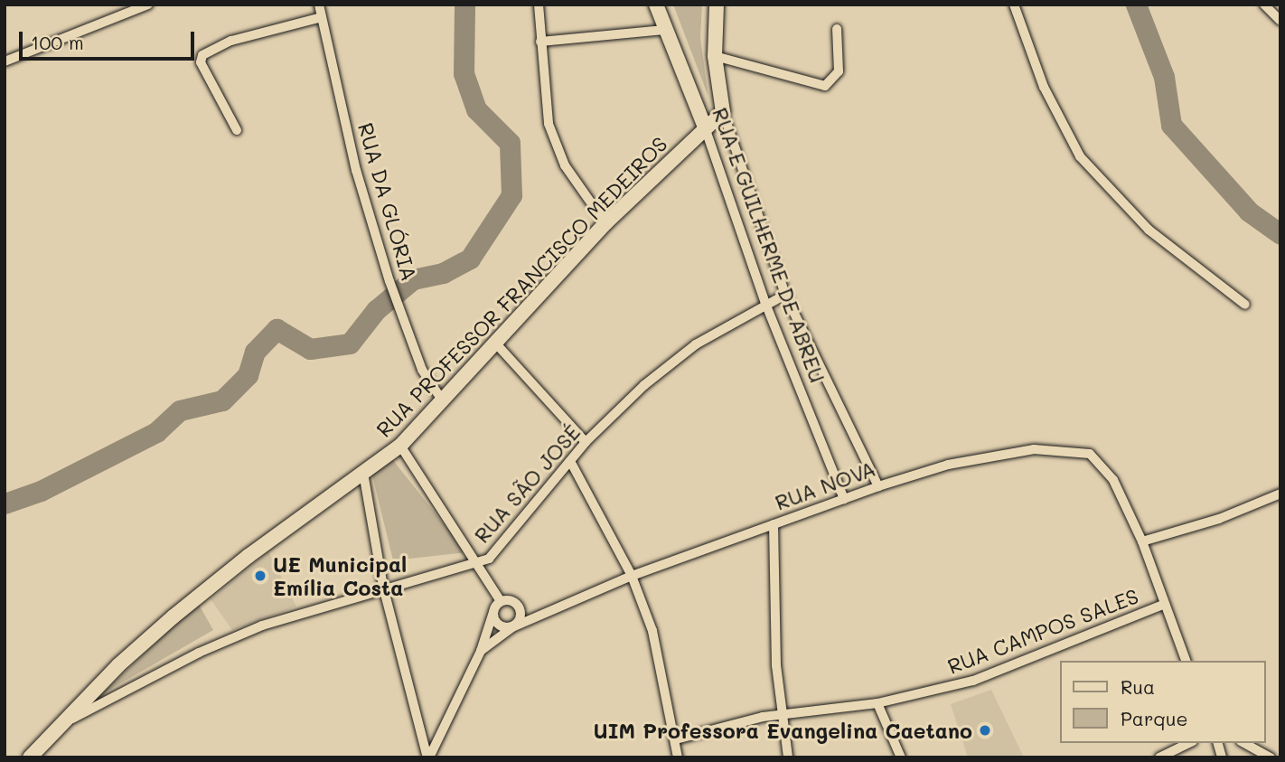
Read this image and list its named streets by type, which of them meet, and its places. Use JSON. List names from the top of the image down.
{
  "streets": {
    "street": [
      "RUA DA GLÓRIA",
      "RUA E GUILHERME DE ABREU",
      "RUA PROFESSOR FRANCISCO MEDEIROS",
      "RUA SÃO JOSÉ",
      "RUA NOVA",
      "RUA CAMPOS SALES"
    ]
  },
  "crossings": [
    ["RUA DA GLÓRIA", "RUA PROFESSOR FRANCISCO MEDEIROS"],
    ["RUA E GUILHERME DE ABREU", "RUA PROFESSOR FRANCISCO MEDEIROS"],
    ["RUA E GUILHERME DE ABREU", "RUA SÃO JOSÉ"],
    ["RUA E GUILHERME DE ABREU", "RUA NOVA"],
    ["RUA PROFESSOR FRANCISCO MEDEIROS", "RUA SÃO JOSÉ"],
    ["RUA NOVA", "RUA CAMPOS SALES"]
  ],
  "places": ["UE Municipal Emília Costa", "UIM Professora Evangelina Caetano"],
  "legend": ["Rua", "Parque"],
  "scale_bar": "100 m"
}
